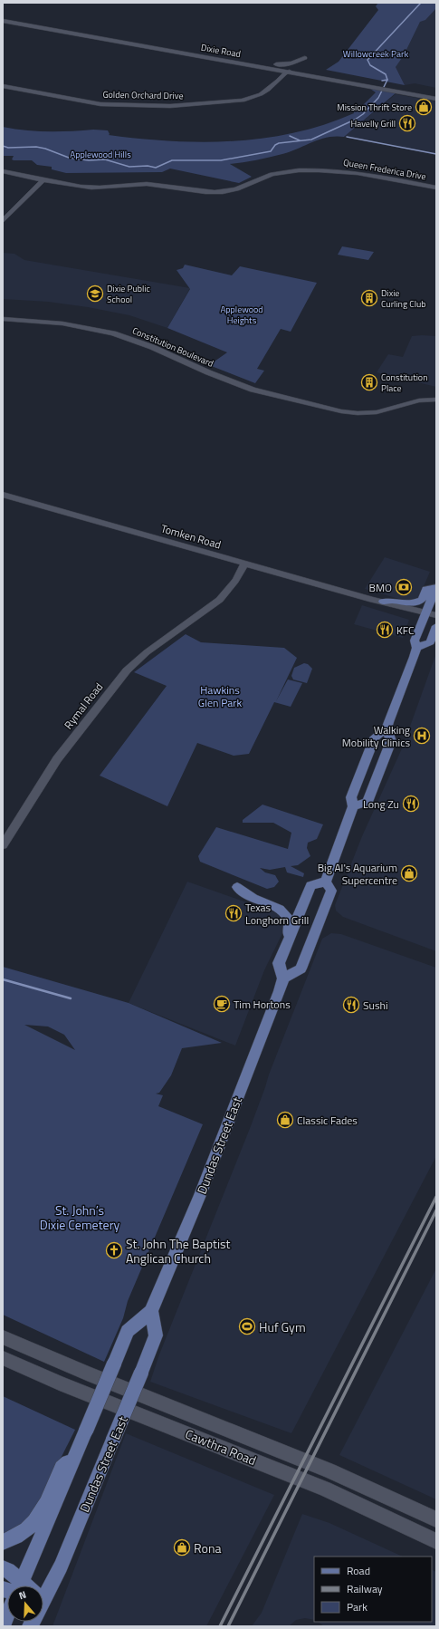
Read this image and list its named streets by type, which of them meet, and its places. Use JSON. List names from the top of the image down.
{
  "streets": {
    "main road": ["Dixie Road", "Dundas Street East", "Cawthra Road"],
    "street": [
      "Golden Orchard Drive",
      "Queen Frederica Drive",
      "Constitution Boulevard",
      "Tomken Road",
      "Rymal Road"
    ]
  },
  "crossings": [
    ["Dixie Road", "Golden Orchard Drive"],
    ["Tomken Road", "Rymal Road"]
  ],
  "parks": [
    "Willowcreek Park",
    "Applewood Hills",
    "Applewood Heights",
    "Hawkins Glen Park",
    "St. John’s Dixie Cemetery"
  ],
  "places": {
    "shop": [
      "Mission Thrift Store",
      "Big Al's Aquarium Supercentre",
      "Classic Fades",
      "Rona"
    ],
    "restaurant": [
      "Havelly Grill",
      "KFC",
      "Long Zu",
      "Texas Longhorn Grill",
      "Sushi"
    ],
    "school or university": ["Dixie Public School"],
    "building": ["Dixie Curling Club", "Constitution Place"],
    "bank": ["BMO"],
    "hospital": ["Walking Mobility Clinics"],
    "cafe": ["Tim Hortons"],
    "church": ["St. John The Baptist Anglican Church"],
    "sports": ["Huf Gym"]
  },
  "legend": ["Road", "Railway", "Park"],
  "north": "top"
}
